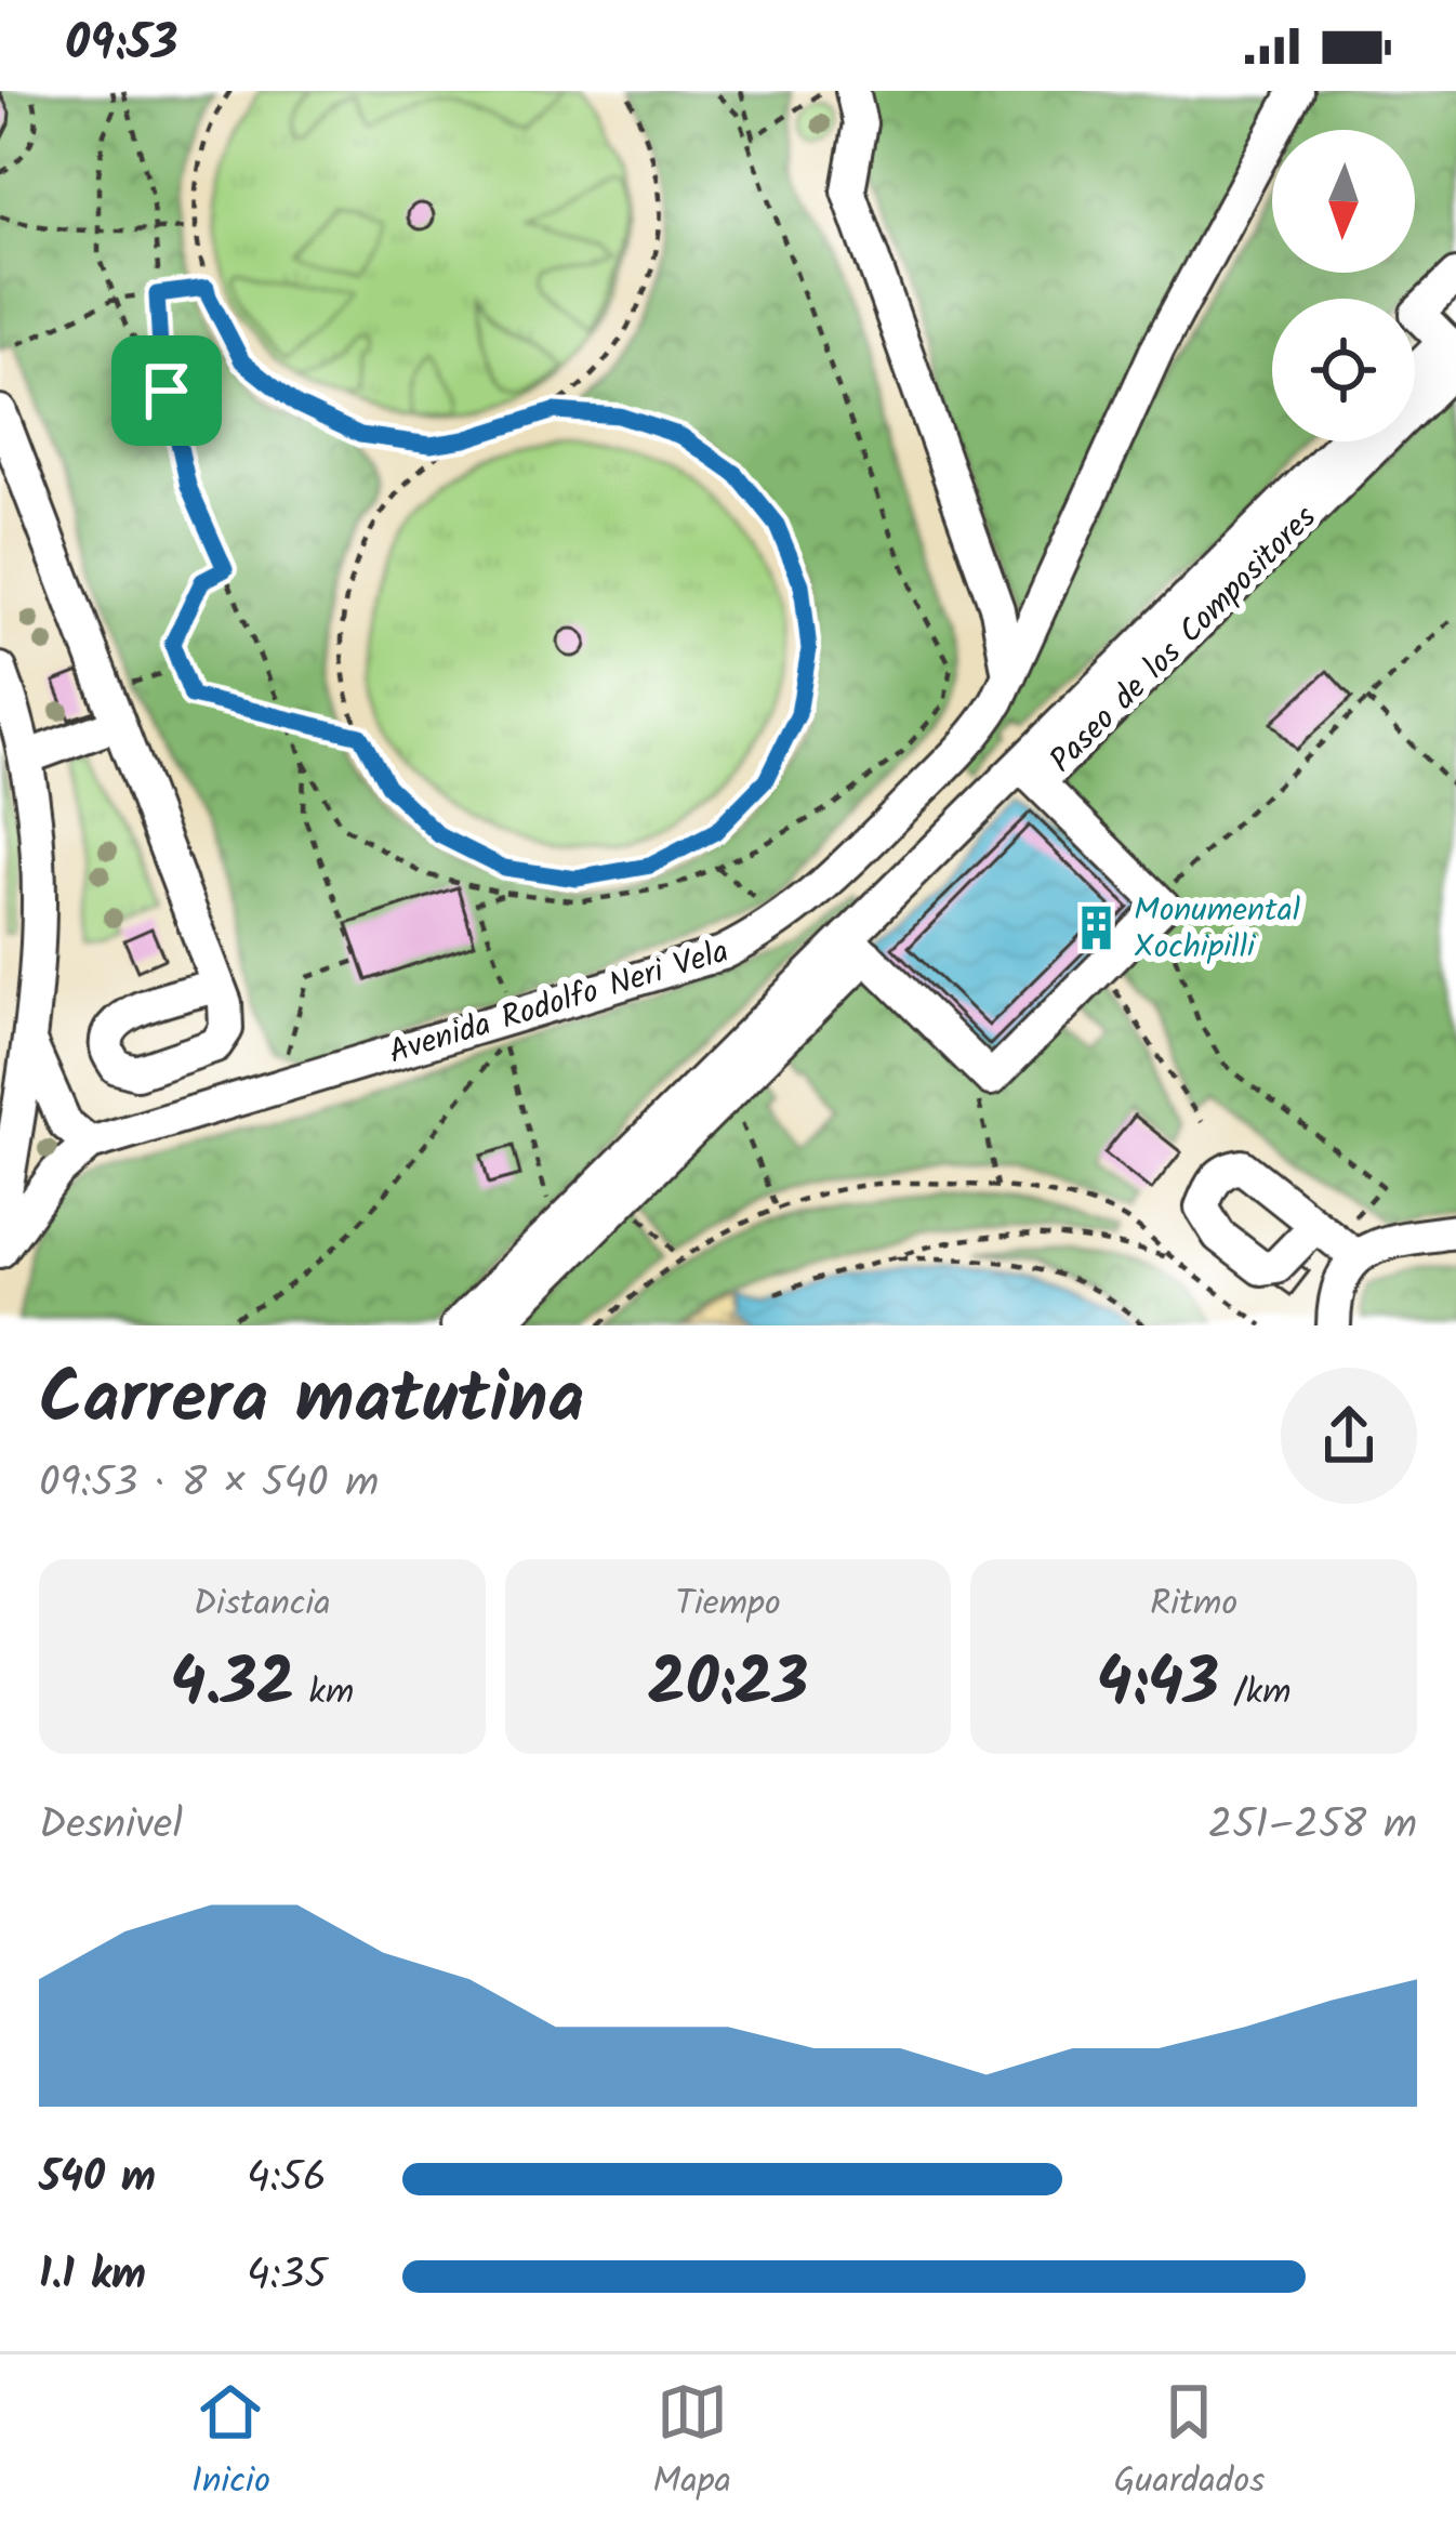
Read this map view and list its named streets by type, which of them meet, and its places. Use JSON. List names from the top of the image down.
{
  "streets": {
    "street": ["Paseo de los Compositores", "Avenida Rodolfo Neri Vela"]
  },
  "places": {
    "building": ["Monumental Xochipilli"]
  },
  "north": "bottom",
  "page": {
    "status": "09:53",
    "heading": ["Carrera matutina", "09:53 · 8 × 540 m"],
    "stats": [
      ["Distancia", "4.32 km"],
      ["Tiempo", "20:23"],
      ["Ritmo", "4:43 /km"]
    ],
    "chart": ["Desnivel", "251–258 m"],
    "list": [
      {
        "name": "540 m",
        "note": "4:56"
      },
      {
        "name": "1.1 km",
        "note": "4:35"
      }
    ],
    "tabs": ["Inicio", "Mapa", "Guardados"]
  }
}
